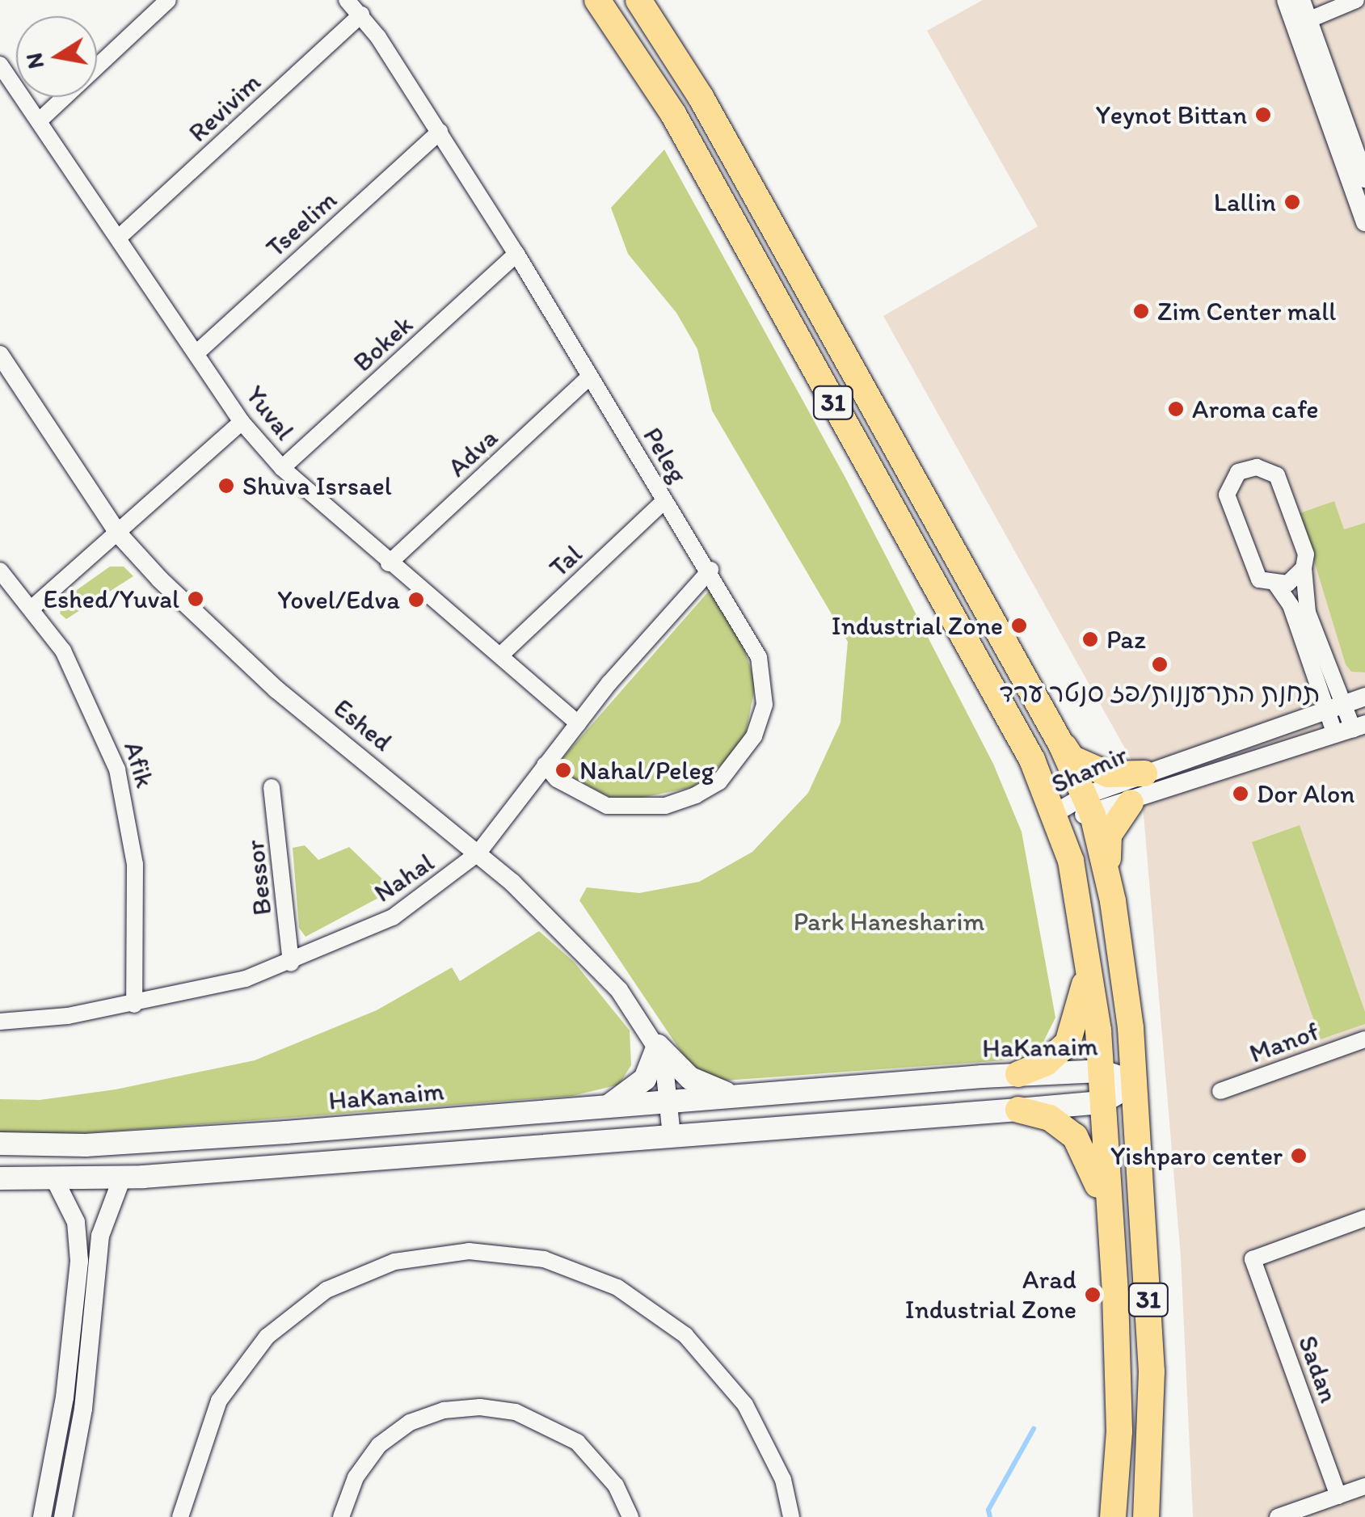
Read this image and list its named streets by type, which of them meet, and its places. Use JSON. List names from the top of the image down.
{
  "streets": {
    "highway": ["31"],
    "main road": ["HaKanaim"],
    "street": [
      "Revivim",
      "Tseelim",
      "Bokek",
      "Yuval",
      "Adva",
      "Peleg",
      "Tal",
      "Eshed",
      "Afik",
      "Shamir",
      "Bessor",
      "Nahal",
      "Manof",
      "Sadan"
    ]
  },
  "crossings": [
    ["Revivim", "Yuval"],
    ["Revivim", "Peleg"],
    ["Tseelim", "Yuval"],
    ["Tseelim", "Peleg"],
    ["Bokek", "Yuval"],
    ["Bokek", "Peleg"],
    ["31", "Shamir"],
    ["31", "HaKanaim"],
    ["Yuval", "Adva"],
    ["Yuval", "Tal"],
    ["Yuval", "Nahal"],
    ["Adva", "Peleg"],
    ["Peleg", "Tal"],
    ["Peleg", "Nahal"],
    ["Eshed", "Nahal"],
    ["Eshed", "HaKanaim"],
    ["Afik", "Nahal"],
    ["Bessor", "Nahal"]
  ],
  "parks": ["Park Hanesharim"],
  "places": [
    "Yeynot Bittan",
    "Lallin",
    "Zim Center mall",
    "Aroma cafe",
    "Shuva Isrsael",
    "Eshed/Yuval",
    "Yovel/Edva",
    "Industrial Zone",
    "Paz",
    "תחנת התרעננות/פז סנטר ערד",
    "Nahal/Peleg",
    "Dor Alon",
    "Yishparo center",
    "Arad Industrial Zone"
  ],
  "north": "left"
}
